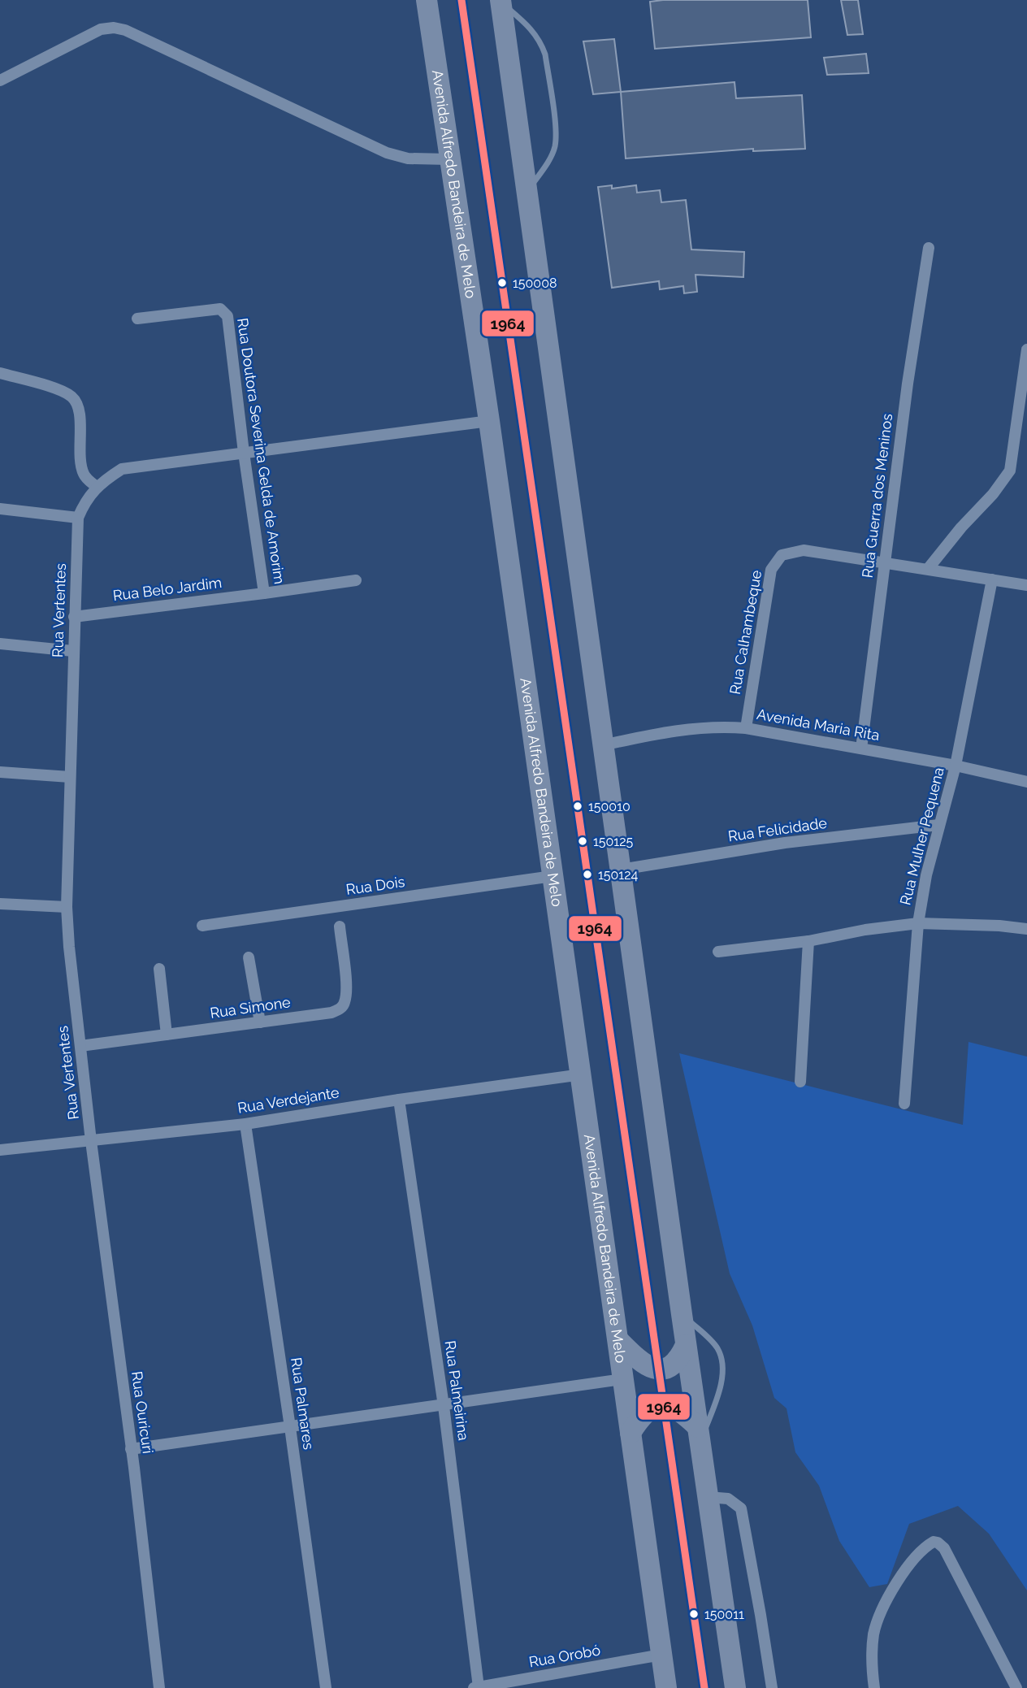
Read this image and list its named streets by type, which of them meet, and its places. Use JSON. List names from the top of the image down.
{
  "streets": {
    "highway": ["Avenida Alfredo Bandeira de Melo"],
    "street": [
      "Rua Doutora Severina Gelda de Amorim",
      "Rua Guerra dos Meninos",
      "Rua Belo Jardim",
      "Rua Vertentes",
      "Rua Calhambeque",
      "Avenida Maria Rita",
      "Rua Felicidade",
      "Rua Mulher Pequena",
      "Rua Dois",
      "Rua Simone",
      "Rua Verdejante",
      "Rua Palmeirina",
      "Rua Palmares",
      "Rua Ouricuri",
      "Rua Orobó"
    ]
  },
  "crossings": [
    ["Avenida Alfredo Bandeira de Melo", "Rua Vertentes"],
    ["Avenida Alfredo Bandeira de Melo", "Rua Dois"],
    ["Avenida Alfredo Bandeira de Melo", "Rua Verdejante"],
    ["Avenida Alfredo Bandeira de Melo", "Rua Orobó"],
    ["Rua Doutora Severina Gelda de Amorim", "Rua Belo Jardim"],
    ["Rua Doutora Severina Gelda de Amorim", "Rua Vertentes"],
    ["Rua Guerra dos Meninos", "Rua Calhambeque"],
    ["Rua Guerra dos Meninos", "Avenida Maria Rita"],
    ["Rua Belo Jardim", "Rua Vertentes"],
    ["Rua Vertentes", "Rua Simone"],
    ["Rua Vertentes", "Rua Verdejante"],
    ["Rua Vertentes", "Rua Ouricuri"],
    ["Rua Calhambeque", "Avenida Maria Rita"],
    ["Rua Calhambeque", "Rua Mulher Pequena"],
    ["Avenida Maria Rita", "Rua Mulher Pequena"],
    ["Rua Felicidade", "Rua Mulher Pequena"],
    ["Rua Verdejante", "Rua Palmeirina"],
    ["Rua Verdejante", "Rua Palmares"],
    ["Rua Verdejante", "Rua Ouricuri"],
    ["Rua Palmeirina", "Rua Orobó"]
  ],
  "places": [
    "150008",
    "150010",
    "150125",
    "150124",
    "150011"
  ],
  "lines": ["transit line 1964"]
}
